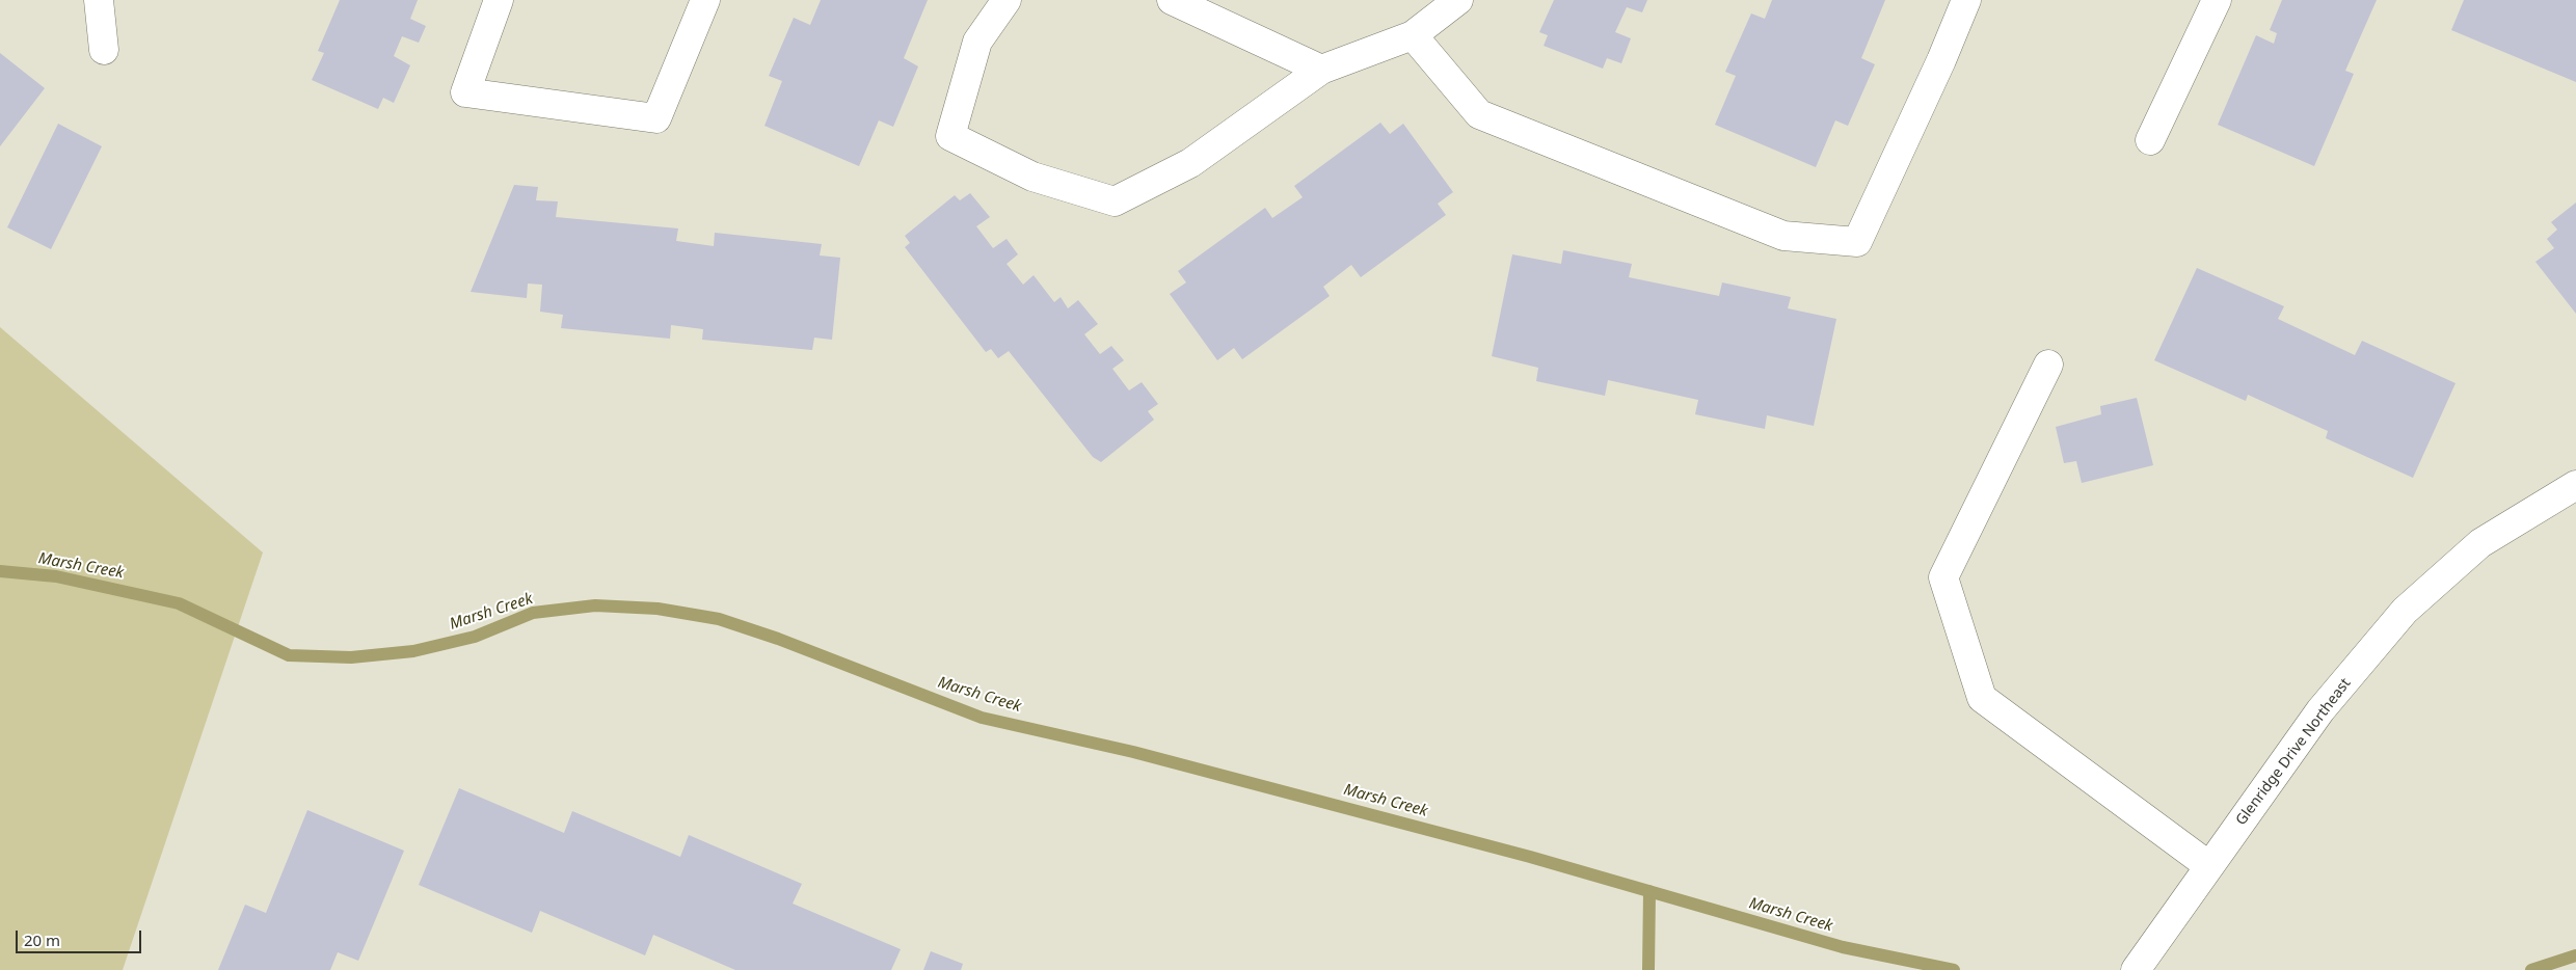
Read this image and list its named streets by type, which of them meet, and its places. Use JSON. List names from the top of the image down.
{
  "streets": {
    "street": ["Glenridge Drive Northeast"]
  },
  "water": ["Marsh Creek"],
  "scale_bar": "20 m"
}
